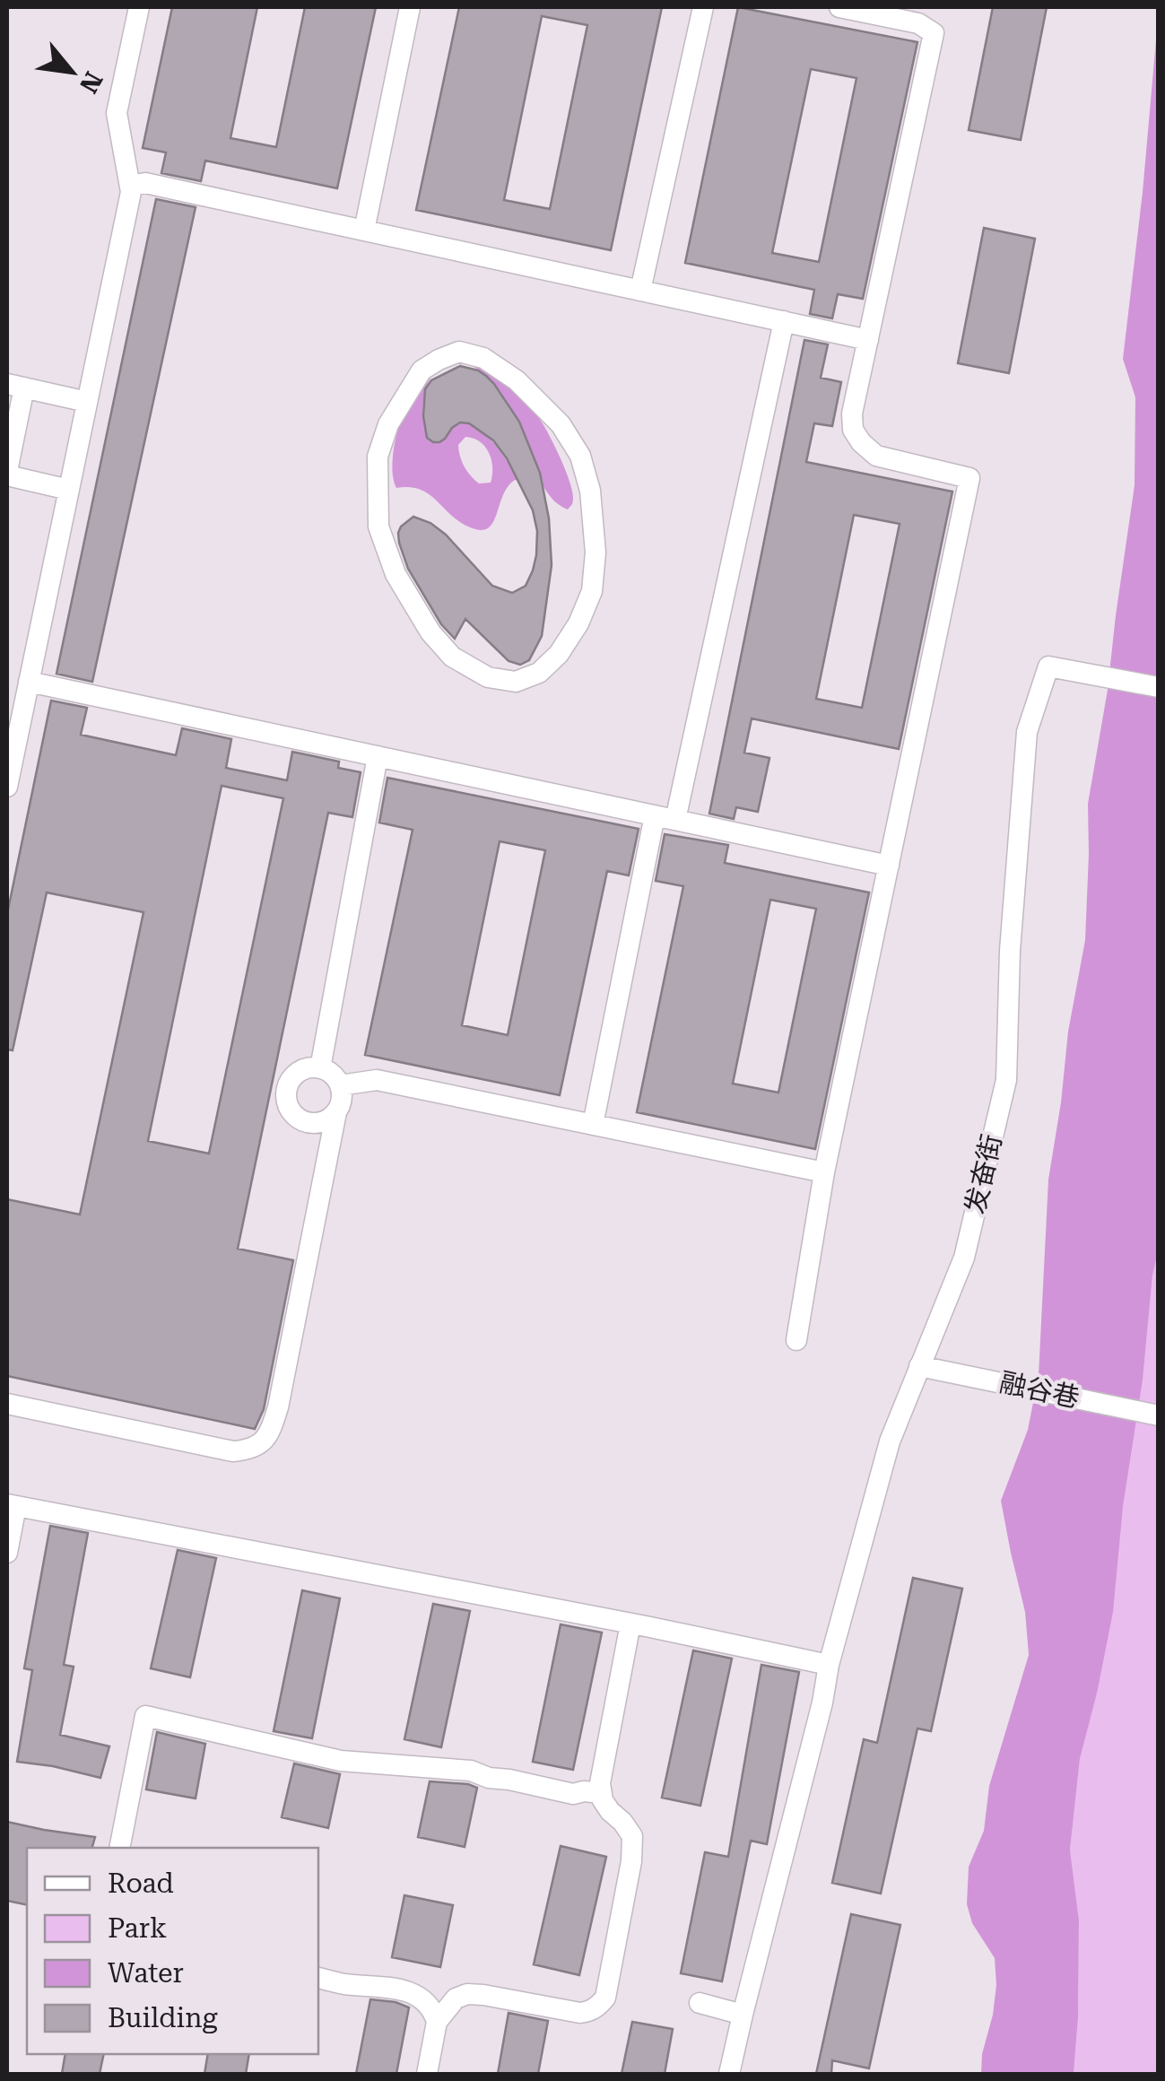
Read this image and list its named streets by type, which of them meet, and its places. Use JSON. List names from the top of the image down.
{
  "streets": {
    "street": ["发奋街", "融谷巷"]
  },
  "crossings": [
    ["发奋街", "融谷巷"]
  ],
  "legend": [
    "Road",
    "Park",
    "Water",
    "Building"
  ],
  "north": "bottom right"
}
